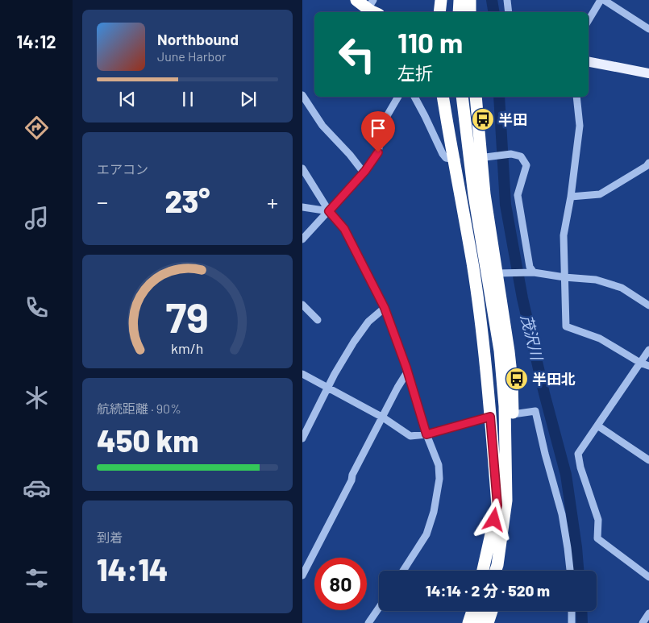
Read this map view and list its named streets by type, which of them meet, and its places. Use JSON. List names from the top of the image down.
{
  "water": ["茂沢川"],
  "places": {
    "bus stop": ["半田", "半田北"]
  },
  "page": {
    "tabs": "14:12",
    "turn": ["110 m", "左折"],
    "song": ["Northbound", "June Harbor"],
    "tile": [
      "エアコン",
      ["航続距離 · 90%", "450 km"],
      ["到着", "14:14"]
    ],
    "heat": ["−", "23°", "+"],
    "limit": "80",
    "trip": "14:14 · 2 分 · 520 m",
    "gauge": ["79", "km/h"]
  }
}
